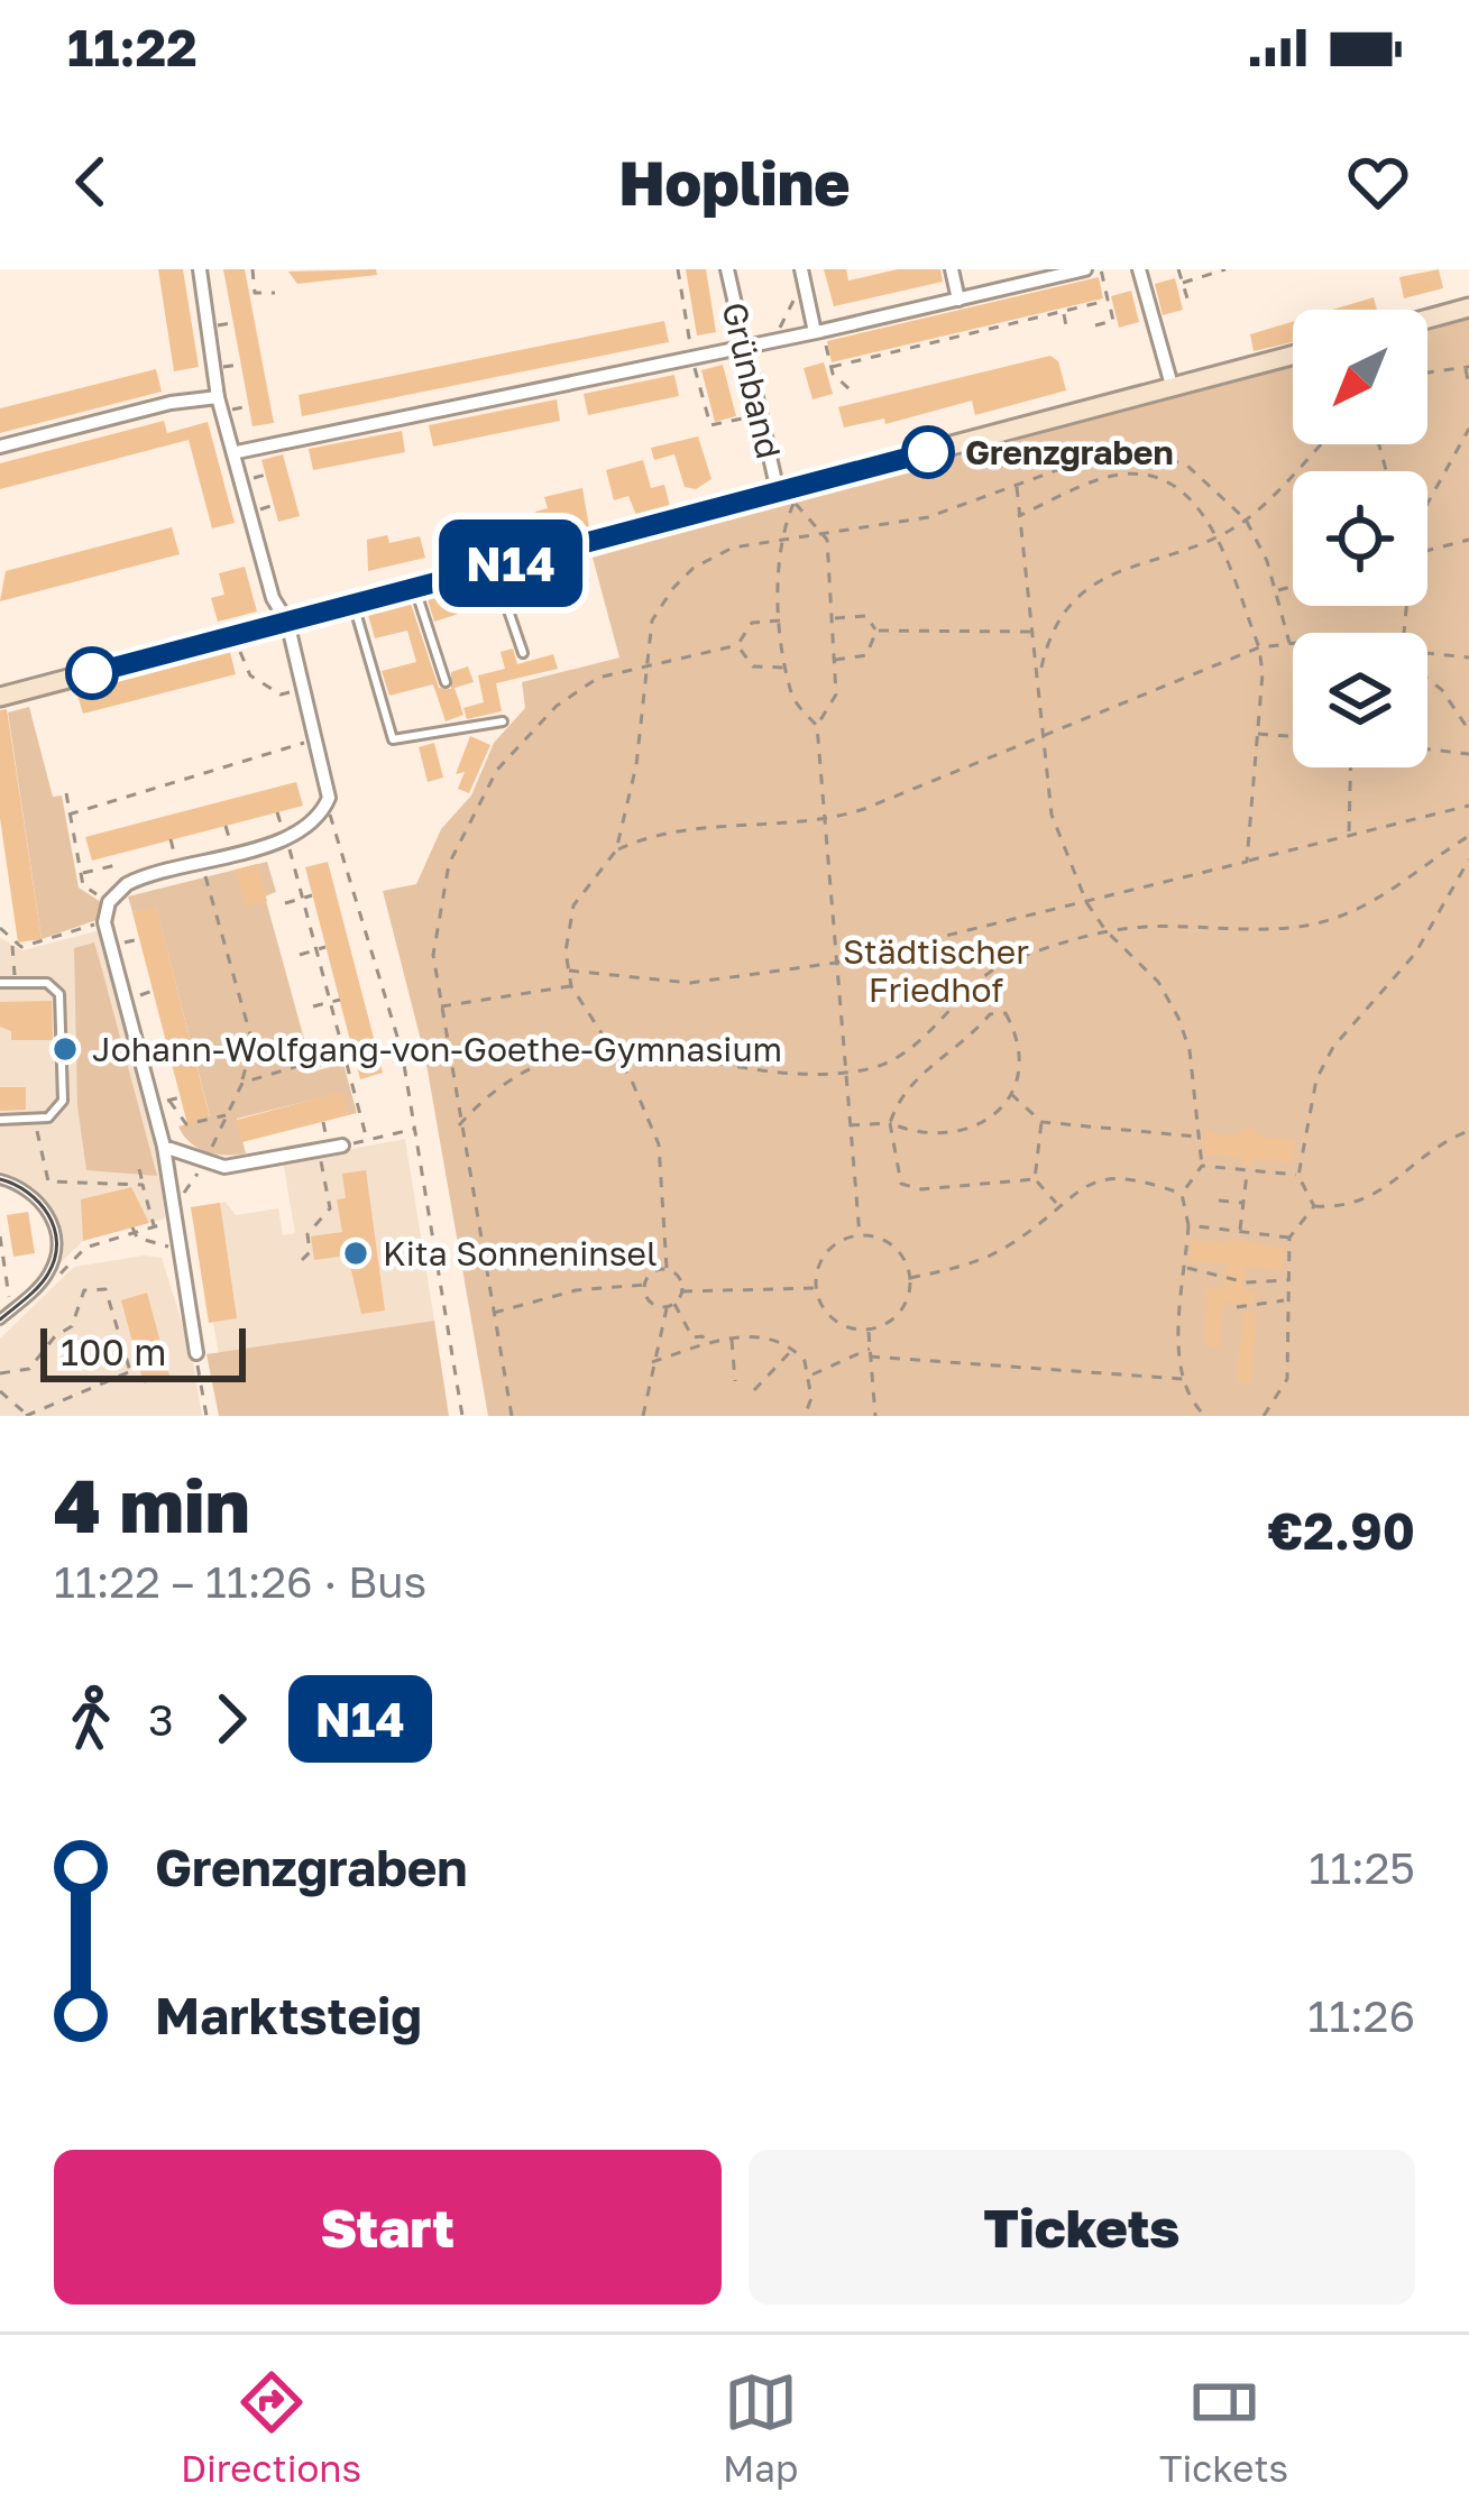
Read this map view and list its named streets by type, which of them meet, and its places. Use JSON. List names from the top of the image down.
{
  "streets": {
    "street": ["Grünband"]
  },
  "parks": ["Städtischer Friedhof"],
  "places": ["Grenzgraben", "Johann-Wolfgang-von-Goethe-Gymnasium", "Kita Sonneninsel"],
  "lines": ["bus line N14"],
  "scale_bar": "100 m",
  "north": "bottom left",
  "page": {
    "status": "11:22",
    "header": "Hopline",
    "on_map": "N14",
    "scale": "100 m",
    "heading": ["4 min", "11:22 – 11:26 · Bus", "€2.90"],
    "legs": ["3", "N14"],
    "list": [
      {
        "name": "Grenzgraben",
        "value": "11:25"
      },
      {
        "name": "Marktsteig",
        "value": "11:26"
      }
    ],
    "buttons": ["Start", "Tickets"],
    "tabs": ["Directions", "Map", "Tickets"]
  }
}
